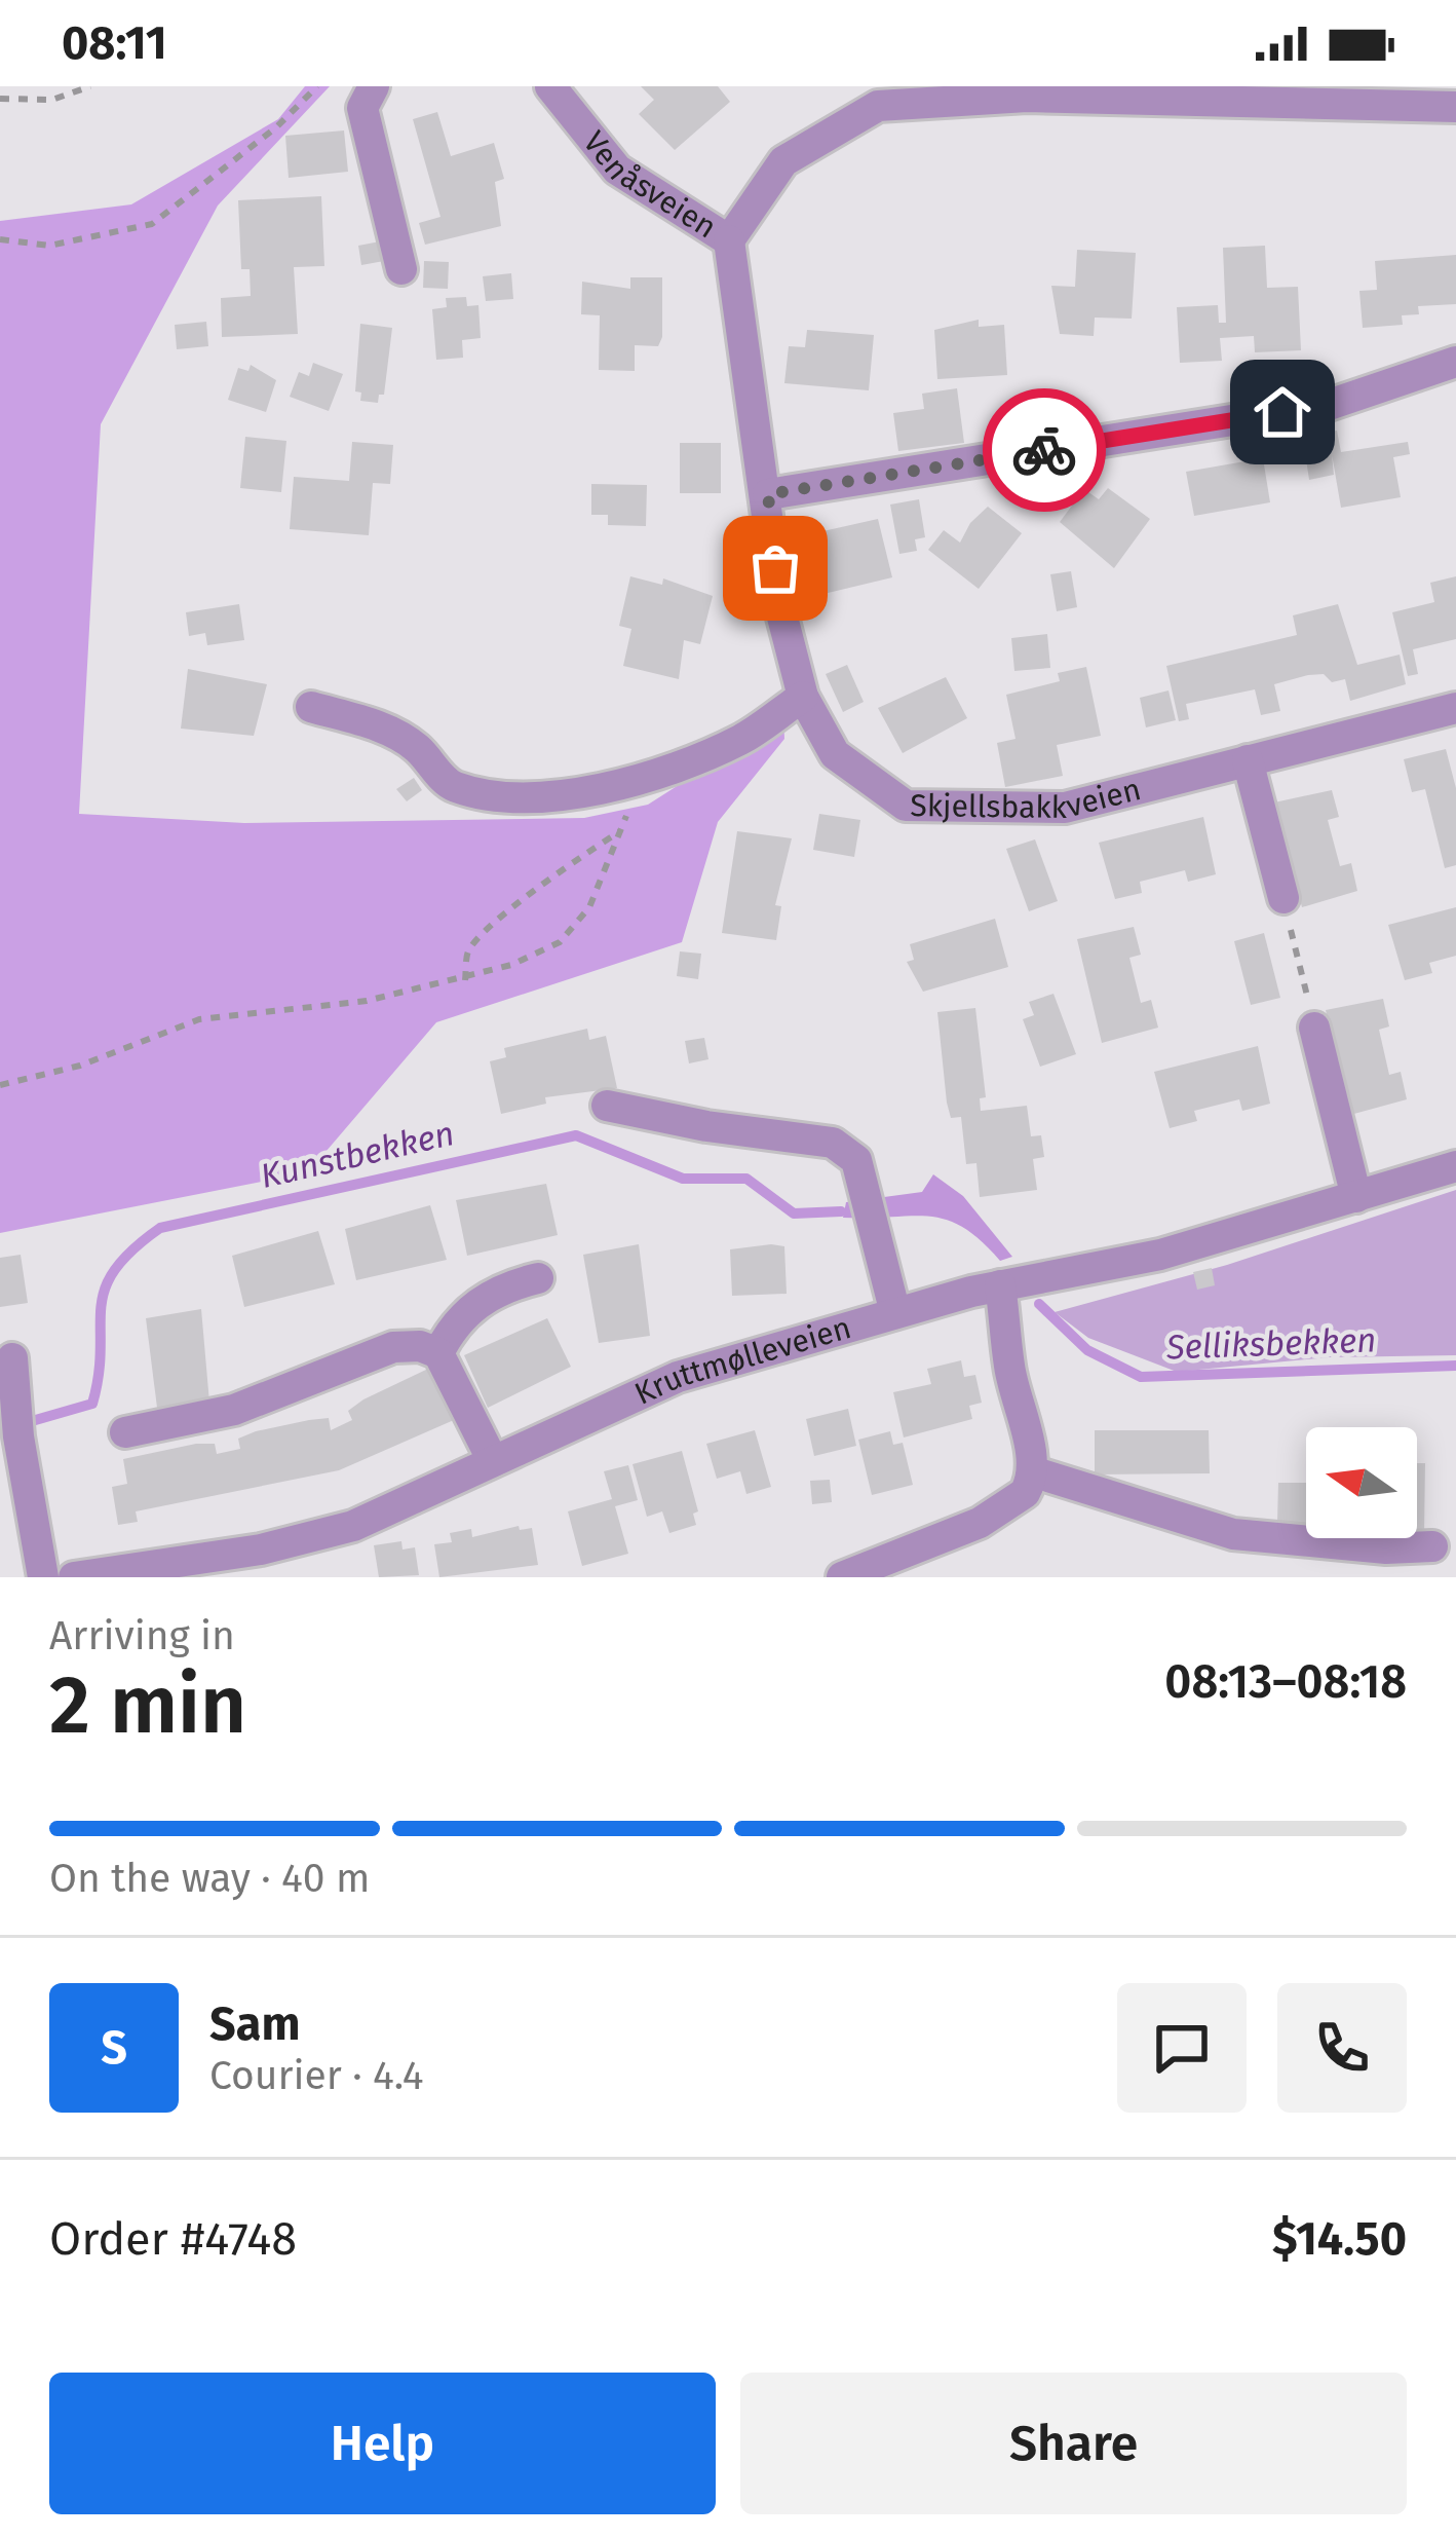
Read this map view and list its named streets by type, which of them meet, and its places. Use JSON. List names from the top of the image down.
{
  "streets": {
    "street": ["Venåsveien", "Skjellsbakkveien", "Kruttmølleveien"]
  },
  "crossings": [
    ["Venåsveien", "Skjellsbakkveien"]
  ],
  "water": ["Kunstbekken", "Selliksbekken"],
  "north": "left",
  "page": {
    "status": "08:11",
    "heading": ["2 min", "Arriving in", "08:13–08:18"],
    "panel": [
      "Sam",
      "Courier · 4.4",
      "Order #4748",
      "$14.50"
    ],
    "bar": "On the way · 40 m",
    "round": "S",
    "buttons": ["Help", "Share"]
  }
}
